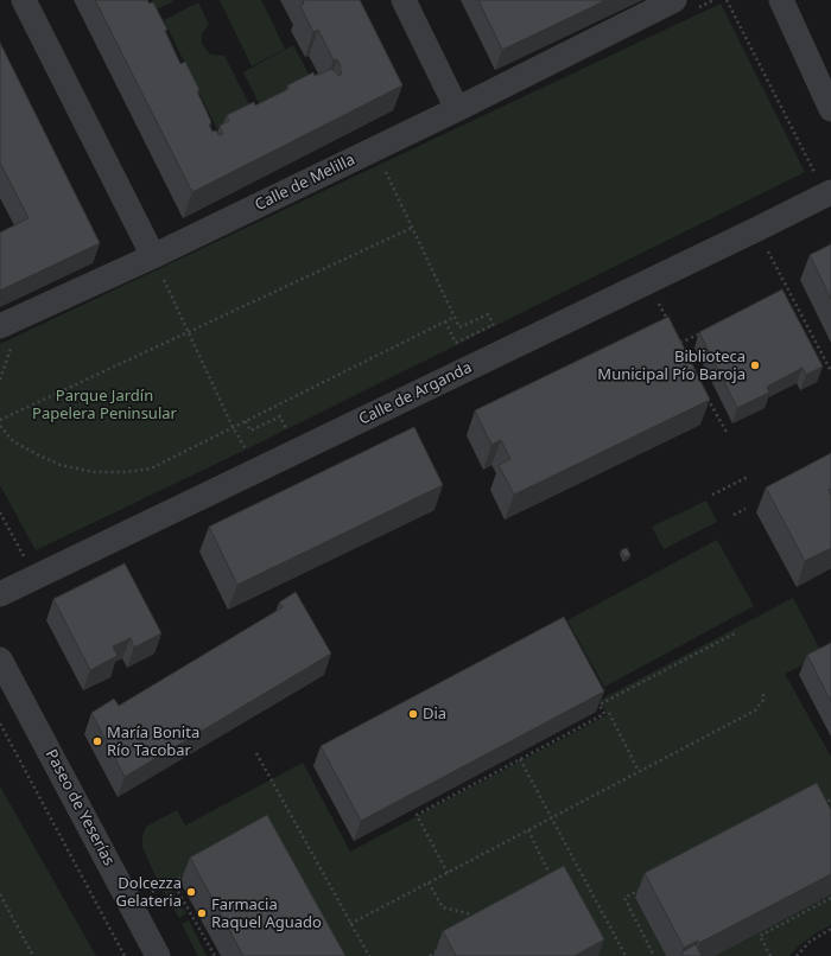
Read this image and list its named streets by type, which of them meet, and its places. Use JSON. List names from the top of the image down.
{
  "streets": {
    "street": ["Calle de Melilla", "Calle de Arganda", "Paseo de Yeserías"]
  },
  "parks": ["Parque Jardín Papelera Peninsular"],
  "places": [
    "Biblioteca Municipal Pío Baroja",
    "Dia",
    "María Bonita Río Tacobar",
    "Dolcezza Gelateria",
    "Farmacia Raquel Aguado"
  ]
}
